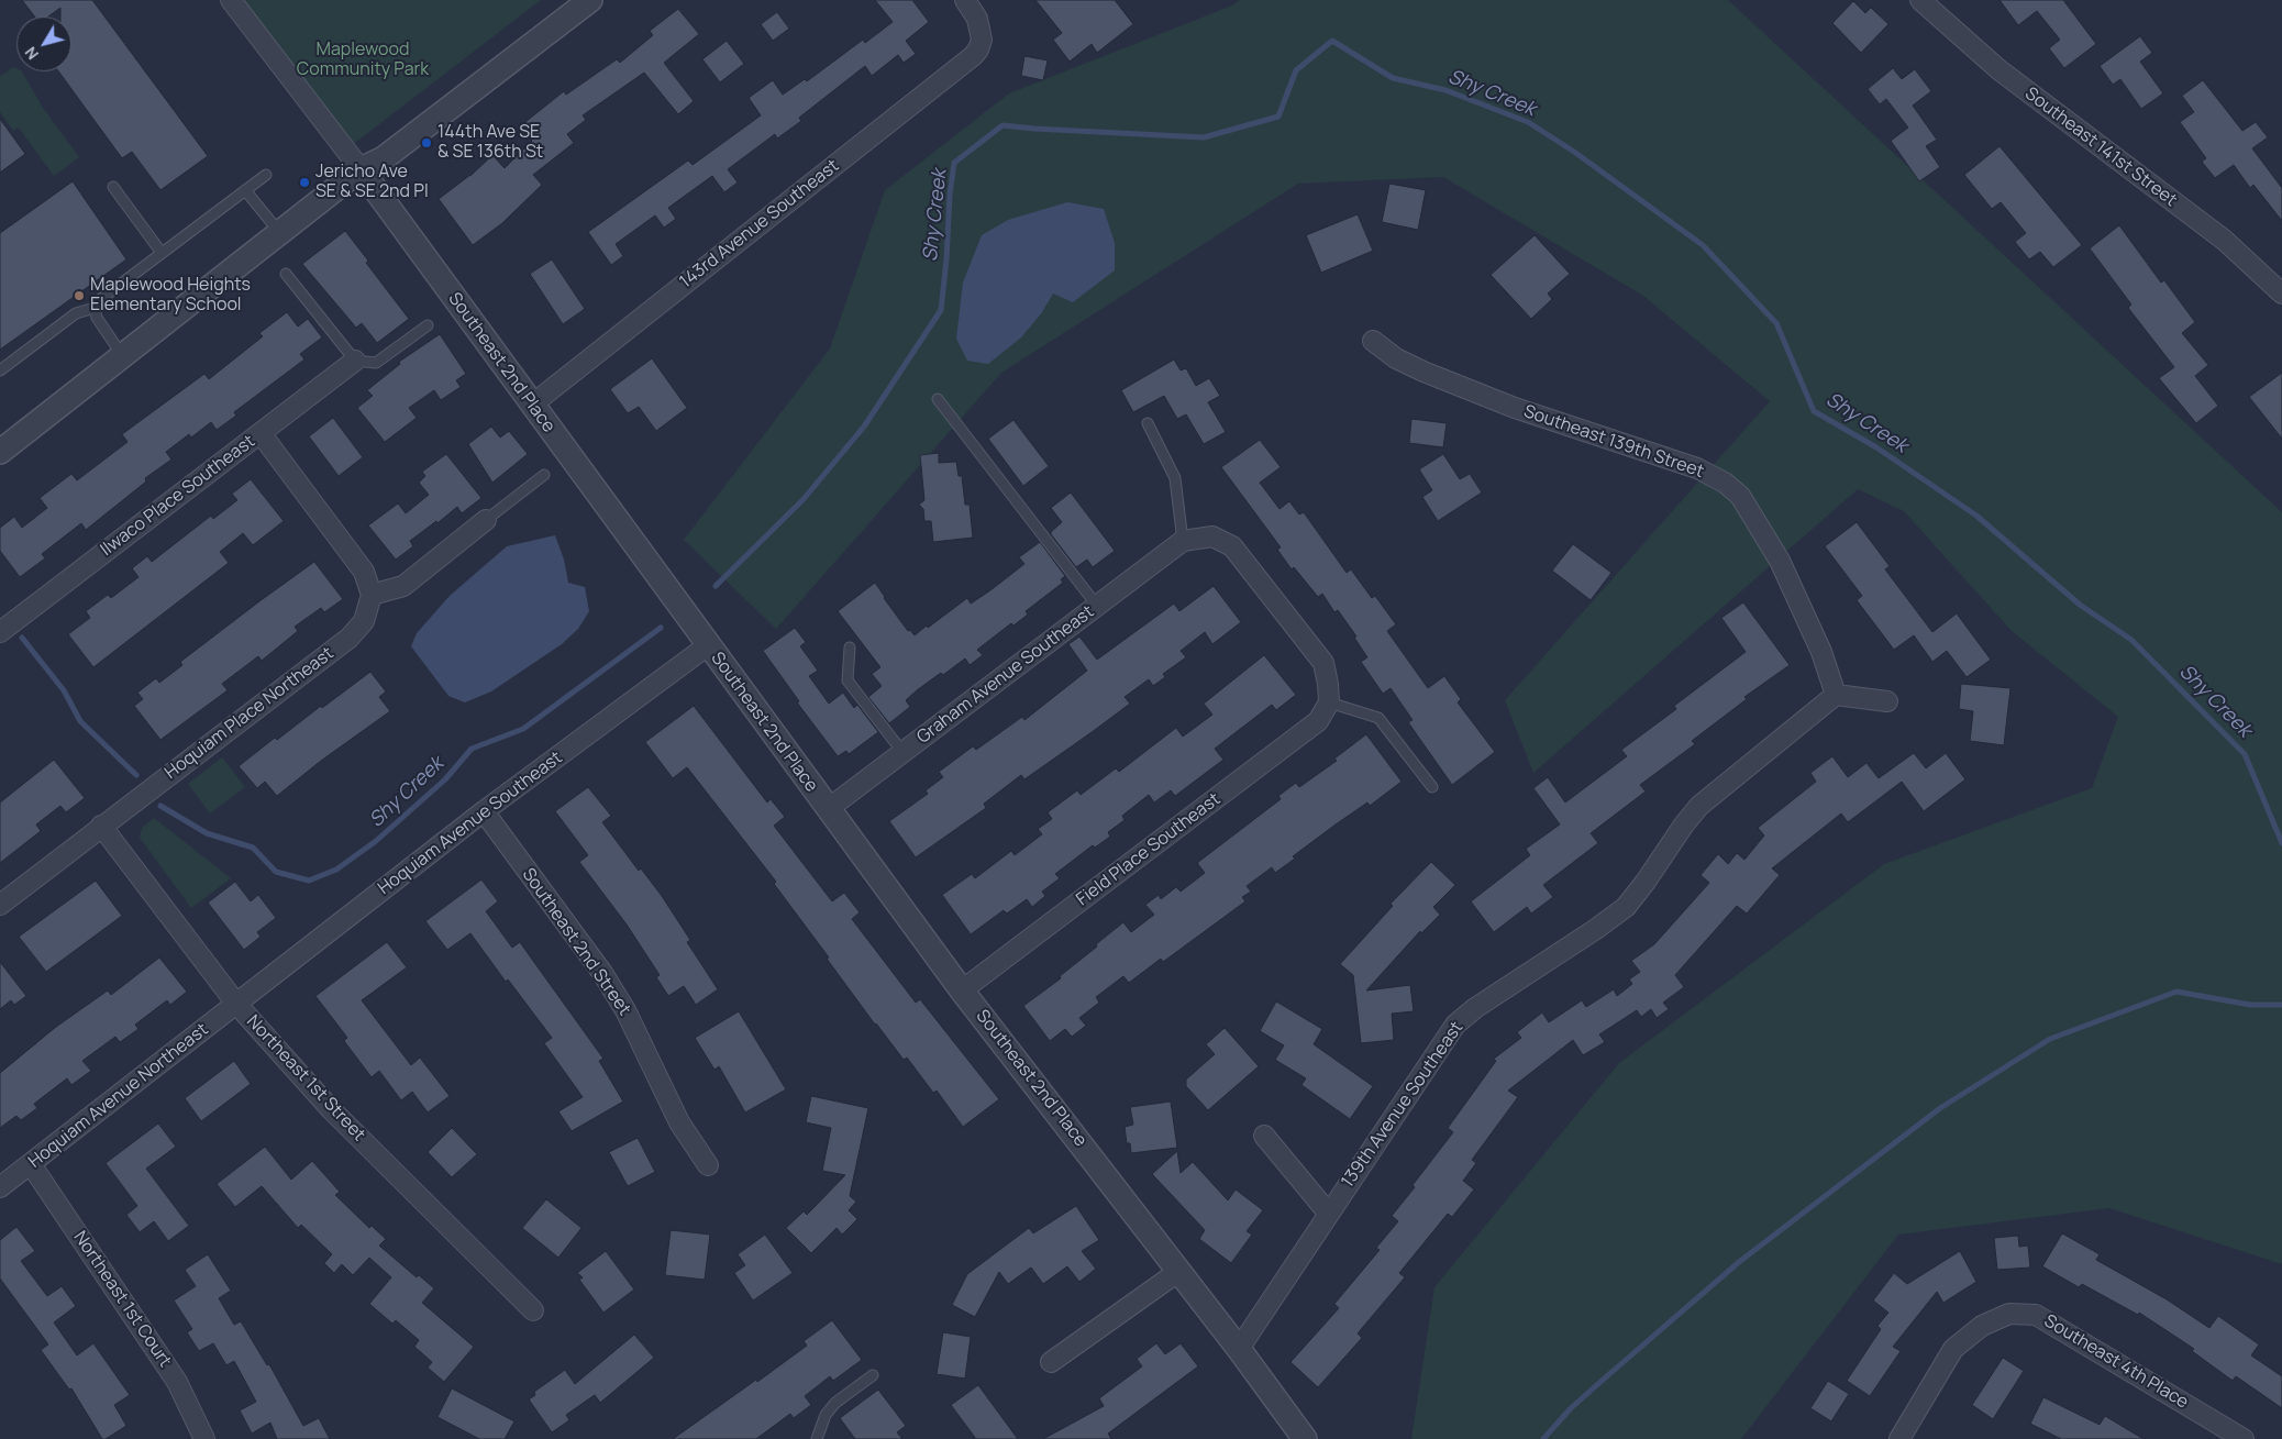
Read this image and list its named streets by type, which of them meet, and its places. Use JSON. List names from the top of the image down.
{
  "streets": {
    "street": [
      "Southeast 141st Street",
      "143rd Avenue Southeast",
      "Southeast 2nd Place",
      "Southeast 139th Street",
      "Ilwaco Place Southeast",
      "Graham Avenue Southeast",
      "Hoquiam Place Northeast",
      "Hoquiam Avenue Southeast",
      "Field Place Southeast",
      "Southeast 2nd Street",
      "Northeast 1st Street",
      "Hoquiam Avenue Northeast",
      "139th Avenue Southeast",
      "Northeast 1st Court",
      "Southeast 4th Place"
    ]
  },
  "crossings": [
    ["143rd Avenue Southeast", "Southeast 2nd Place"],
    ["Southeast 2nd Place", "Graham Avenue Southeast"],
    ["Southeast 2nd Place", "Hoquiam Avenue Southeast"],
    ["Southeast 2nd Place", "Field Place Southeast"],
    ["Southeast 2nd Place", "139th Avenue Southeast"],
    ["Southeast 139th Street", "139th Avenue Southeast"],
    ["Hoquiam Place Northeast", "Northeast 1st Street"],
    ["Hoquiam Avenue Southeast", "Southeast 2nd Street"],
    ["Hoquiam Avenue Southeast", "Northeast 1st Street"],
    ["Hoquiam Avenue Southeast", "Hoquiam Avenue Northeast"],
    ["Northeast 1st Street", "Hoquiam Avenue Northeast"],
    ["Hoquiam Avenue Northeast", "Northeast 1st Court"]
  ],
  "water": ["Shy Creek"],
  "parks": ["Maplewood Community Park"],
  "places": ["144th Ave SE & SE 136th St", "Jericho Ave SE & SE 2nd Pl", "Maplewood Heights Elementary School"],
  "north": "bottom left"
}
